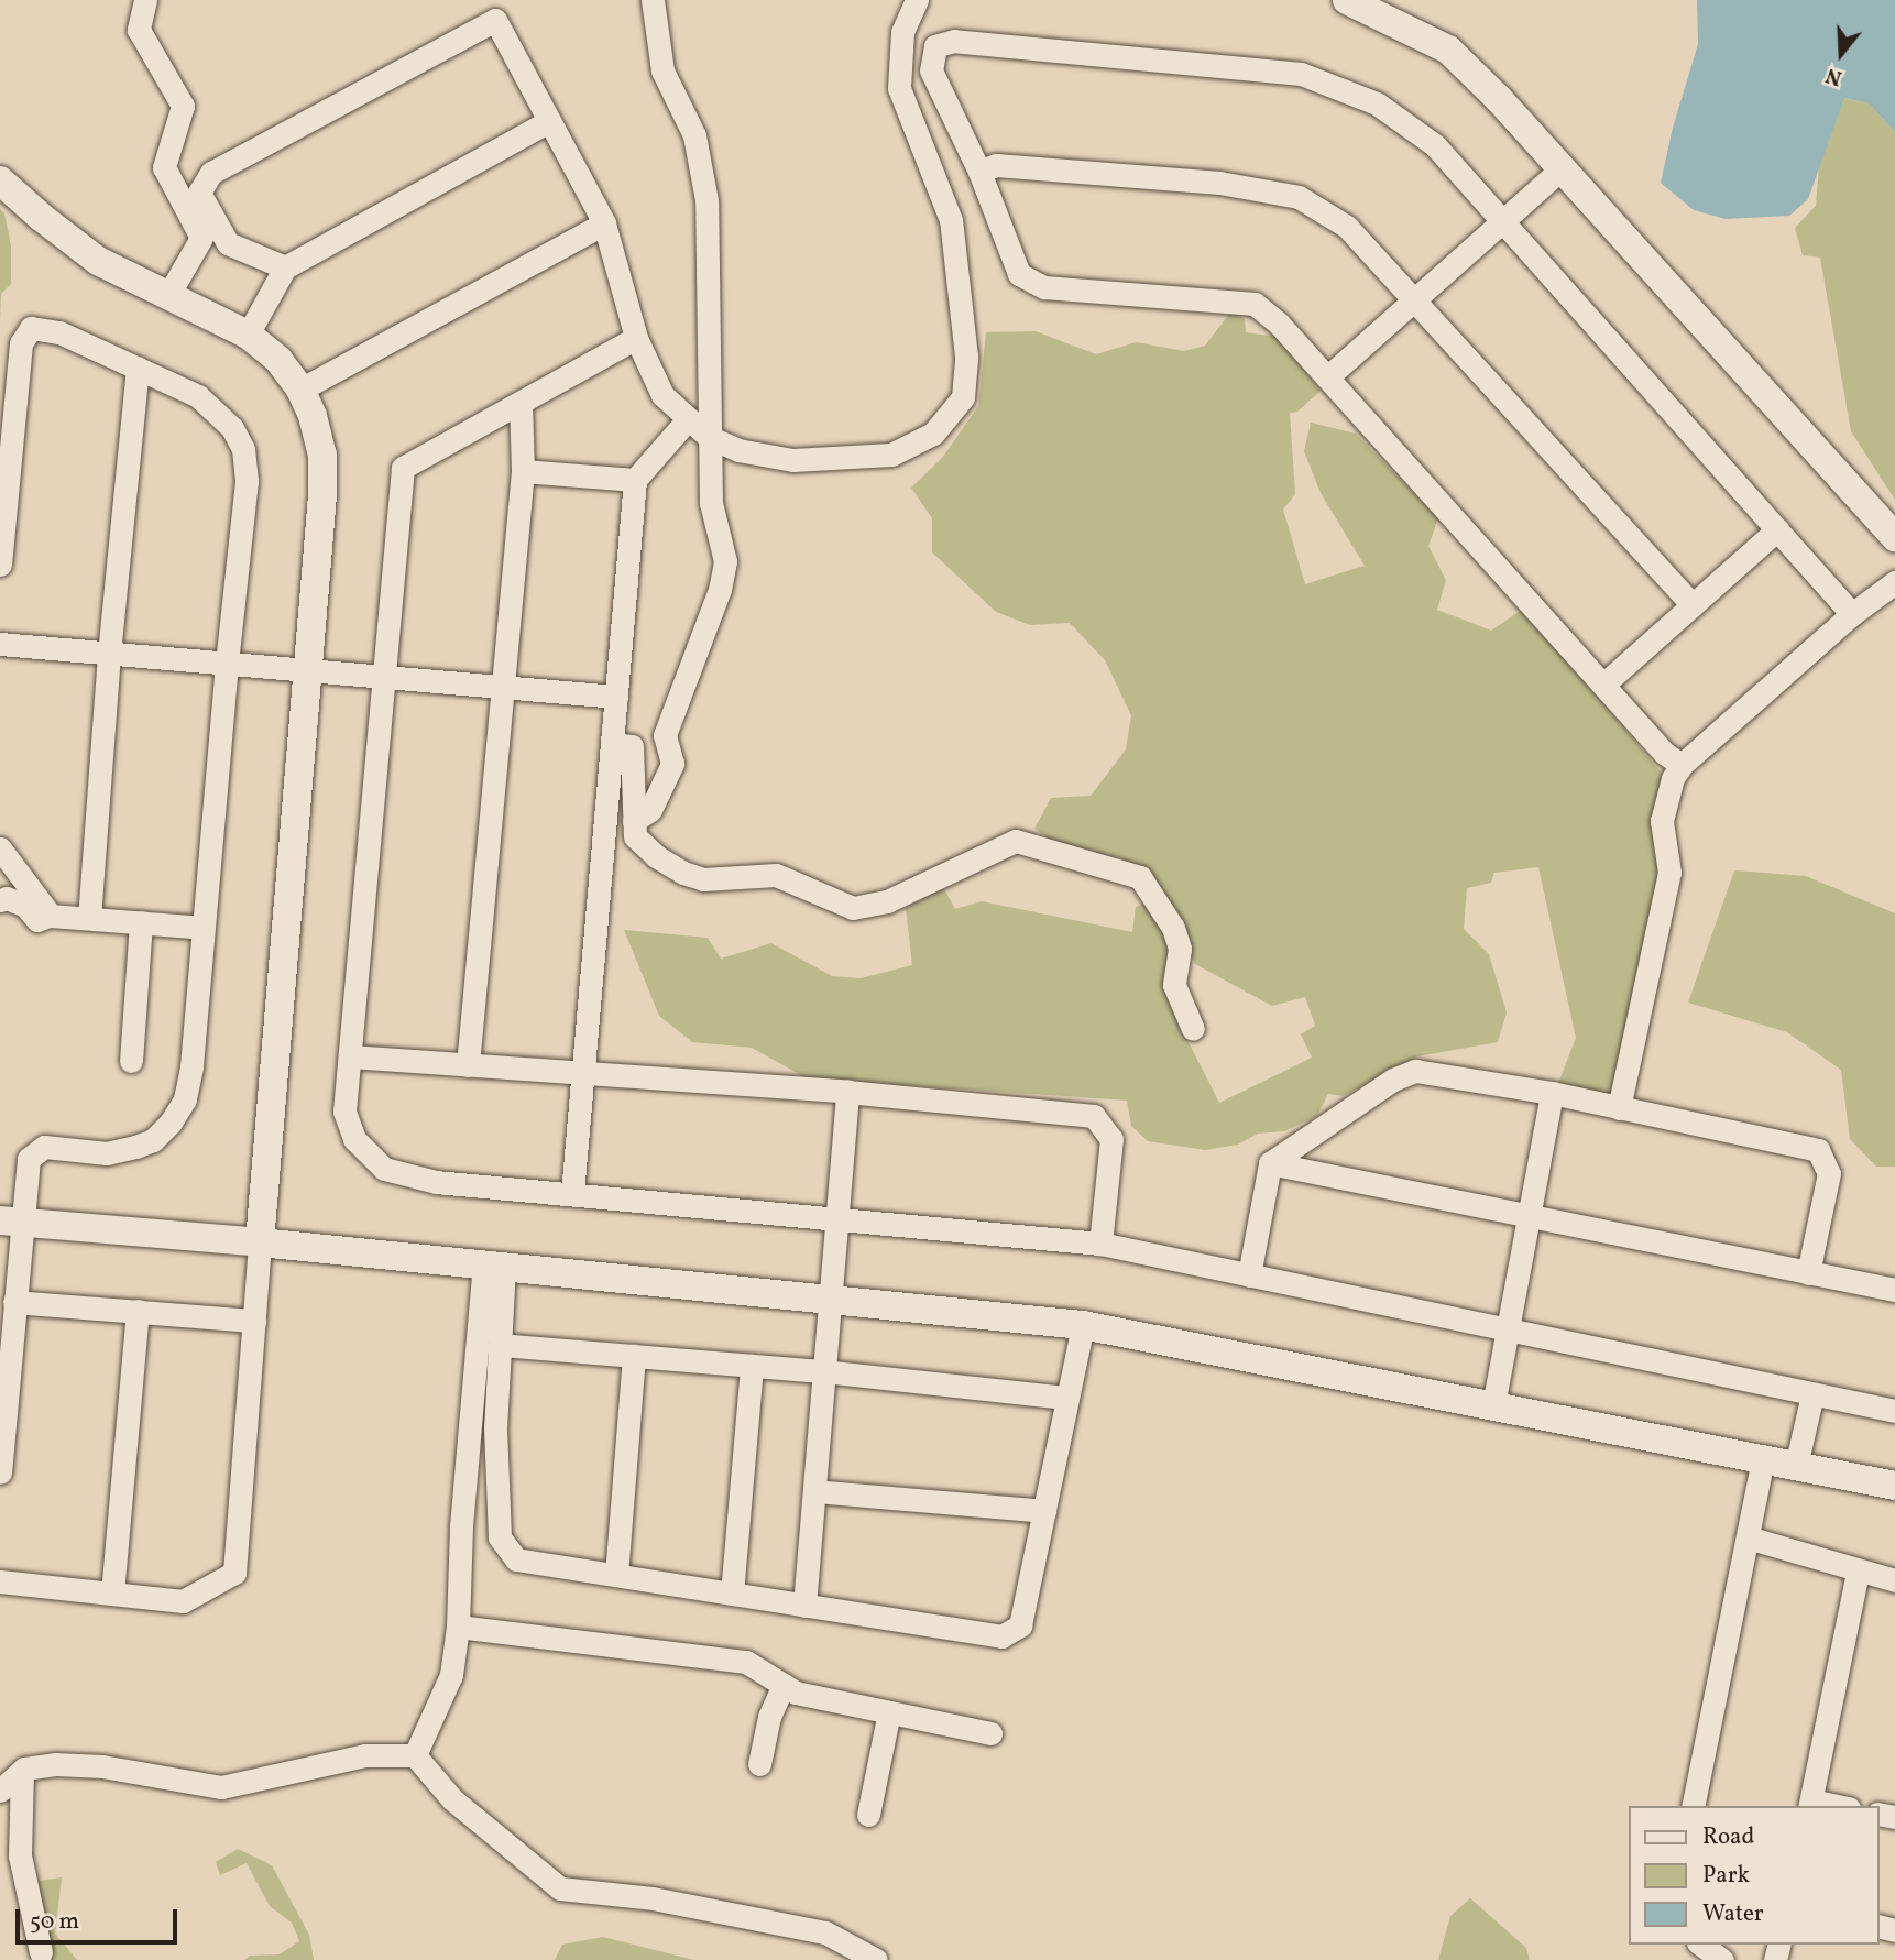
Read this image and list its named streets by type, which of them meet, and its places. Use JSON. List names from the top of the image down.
{
  "legend": ["Road", "Park", "Water"],
  "scale_bar": "50 m",
  "north": "bottom"
}
